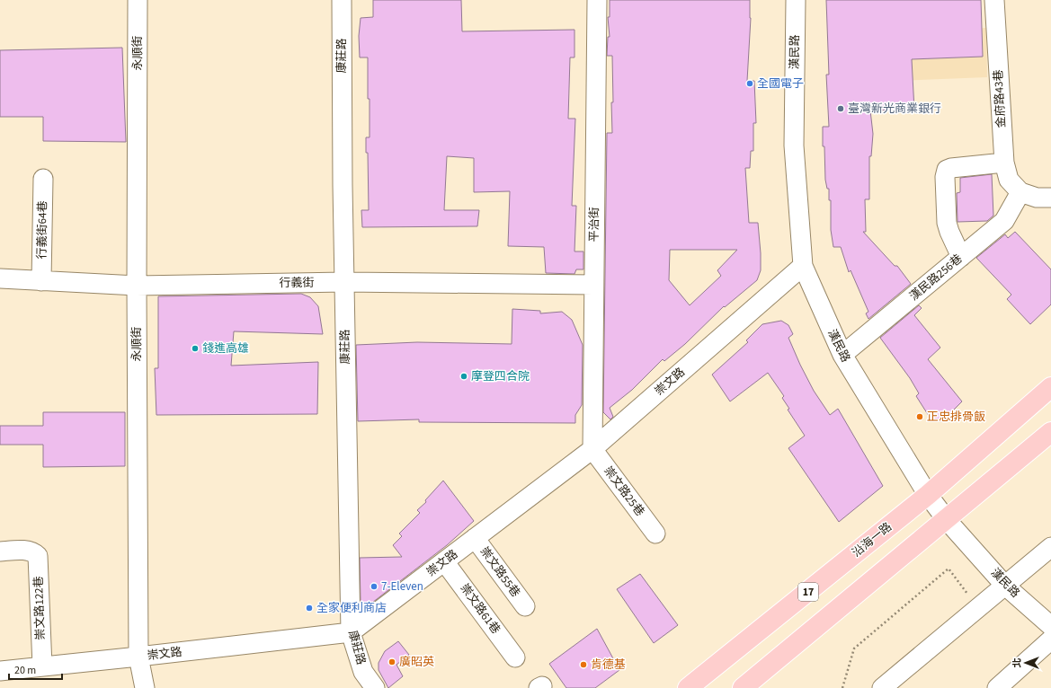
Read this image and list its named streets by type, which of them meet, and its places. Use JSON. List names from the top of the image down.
{
  "streets": {
    "main road": ["沿海一路", "17"],
    "street": [
      "漢民路",
      "永順街",
      "康莊路",
      "金府路43巷",
      "平治街",
      "行義街64巷",
      "漢民路256巷",
      "行義街",
      "崇文路",
      "崇文路25巷",
      "崇文路55巷",
      "崇文路122巷",
      "崇文路61巷"
    ]
  },
  "crossings": [
    ["漢民路", "漢民路256巷"],
    ["漢民路", "崇文路"],
    ["漢民路", "沿海一路"],
    ["永順街", "行義街"],
    ["永順街", "崇文路"],
    ["康莊路", "行義街"],
    ["康莊路", "崇文路"],
    ["金府路43巷", "漢民路256巷"],
    ["平治街", "行義街"],
    ["平治街", "崇文路"],
    ["平治街", "崇文路25巷"],
    ["行義街64巷", "行義街"],
    ["崇文路", "崇文路25巷"],
    ["崇文路", "崇文路55巷"],
    ["崇文路", "崇文路122巷"],
    ["崇文路", "崇文路61巷"]
  ],
  "places": [
    "全國電子",
    "臺灣新光商業銀行",
    "錢進高雄",
    "摩登四合院",
    "正忠排骨飯",
    "7-Eleven",
    "全家便利商店",
    "廣昭英",
    "肯德基"
  ],
  "scale_bar": "20 m",
  "north": "left"
}
